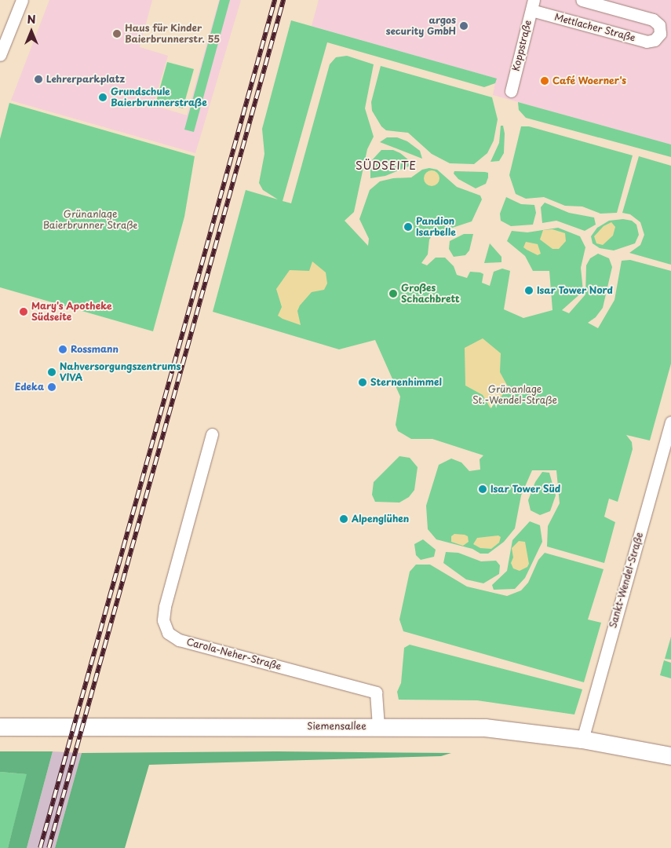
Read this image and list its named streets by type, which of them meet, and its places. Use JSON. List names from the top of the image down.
{
  "streets": {
    "main road": ["Siemensallee"],
    "street": [
      "Mettlacher Straße",
      "Koppstraße",
      "Sankt-Wendel-Straße",
      "Carola-Neher-Straße"
    ]
  },
  "crossings": [
    ["Mettlacher Straße", "Koppstraße"],
    ["Sankt-Wendel-Straße", "Siemensallee"],
    ["Carola-Neher-Straße", "Siemensallee"]
  ],
  "districts": ["SÜDSEITE"],
  "parks": ["Grünanlage Baierbrunner Straße", "Grünanlage St.-Wendel-Straße"],
  "places": [
    "argos security GmbH",
    "Haus für Kinder Baierbrunnerstr. 55",
    "Lehrerparkplatz",
    "Café Woerner's",
    "Grundschule Baierbrunnerstraße",
    "Pandion Isarbelle",
    "Isar Tower Nord",
    "Großes Schachbrett",
    "Mary's Apotheke Südseite",
    "Rossmann",
    "Nahversorgungszentrums VIVA",
    "Sternenhimmel",
    "Edeka",
    "Isar Tower Süd",
    "Alpenglühen"
  ],
  "north": "top"
}
